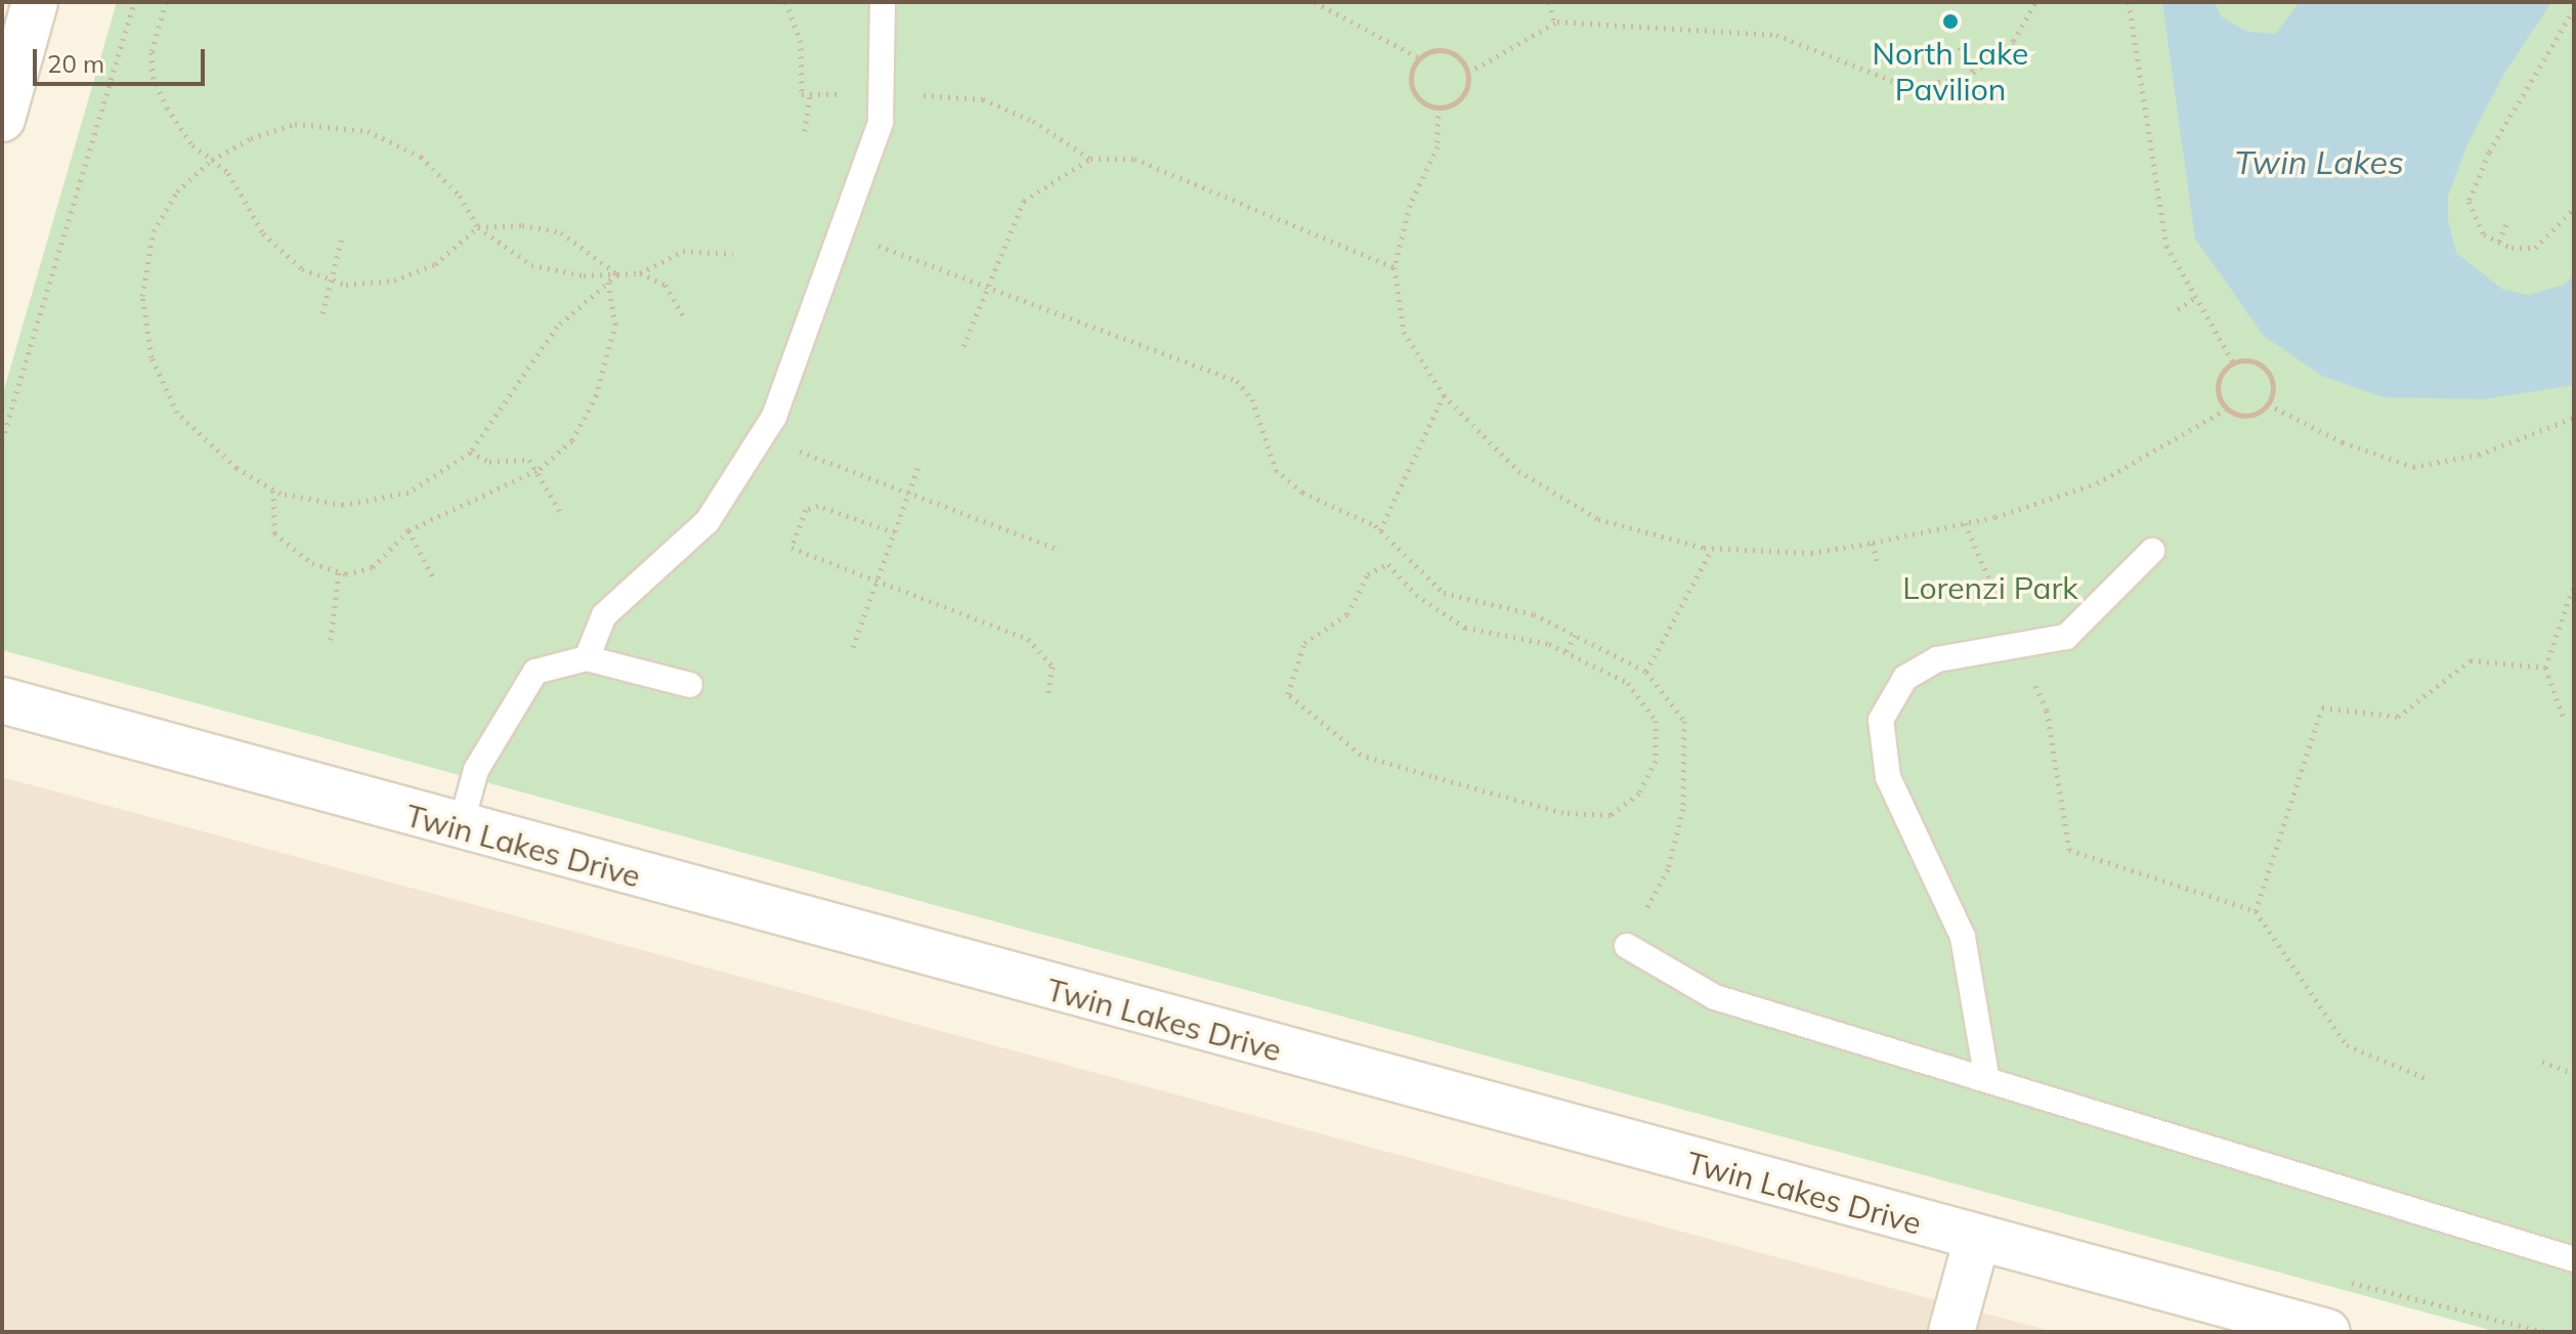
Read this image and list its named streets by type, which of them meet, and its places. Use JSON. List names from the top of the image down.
{
  "streets": {
    "street": ["Twin Lakes Drive"]
  },
  "water": ["Twin Lakes"],
  "parks": ["Lorenzi Park"],
  "places": ["North Lake Pavilion"],
  "scale_bar": "20 m"
}
